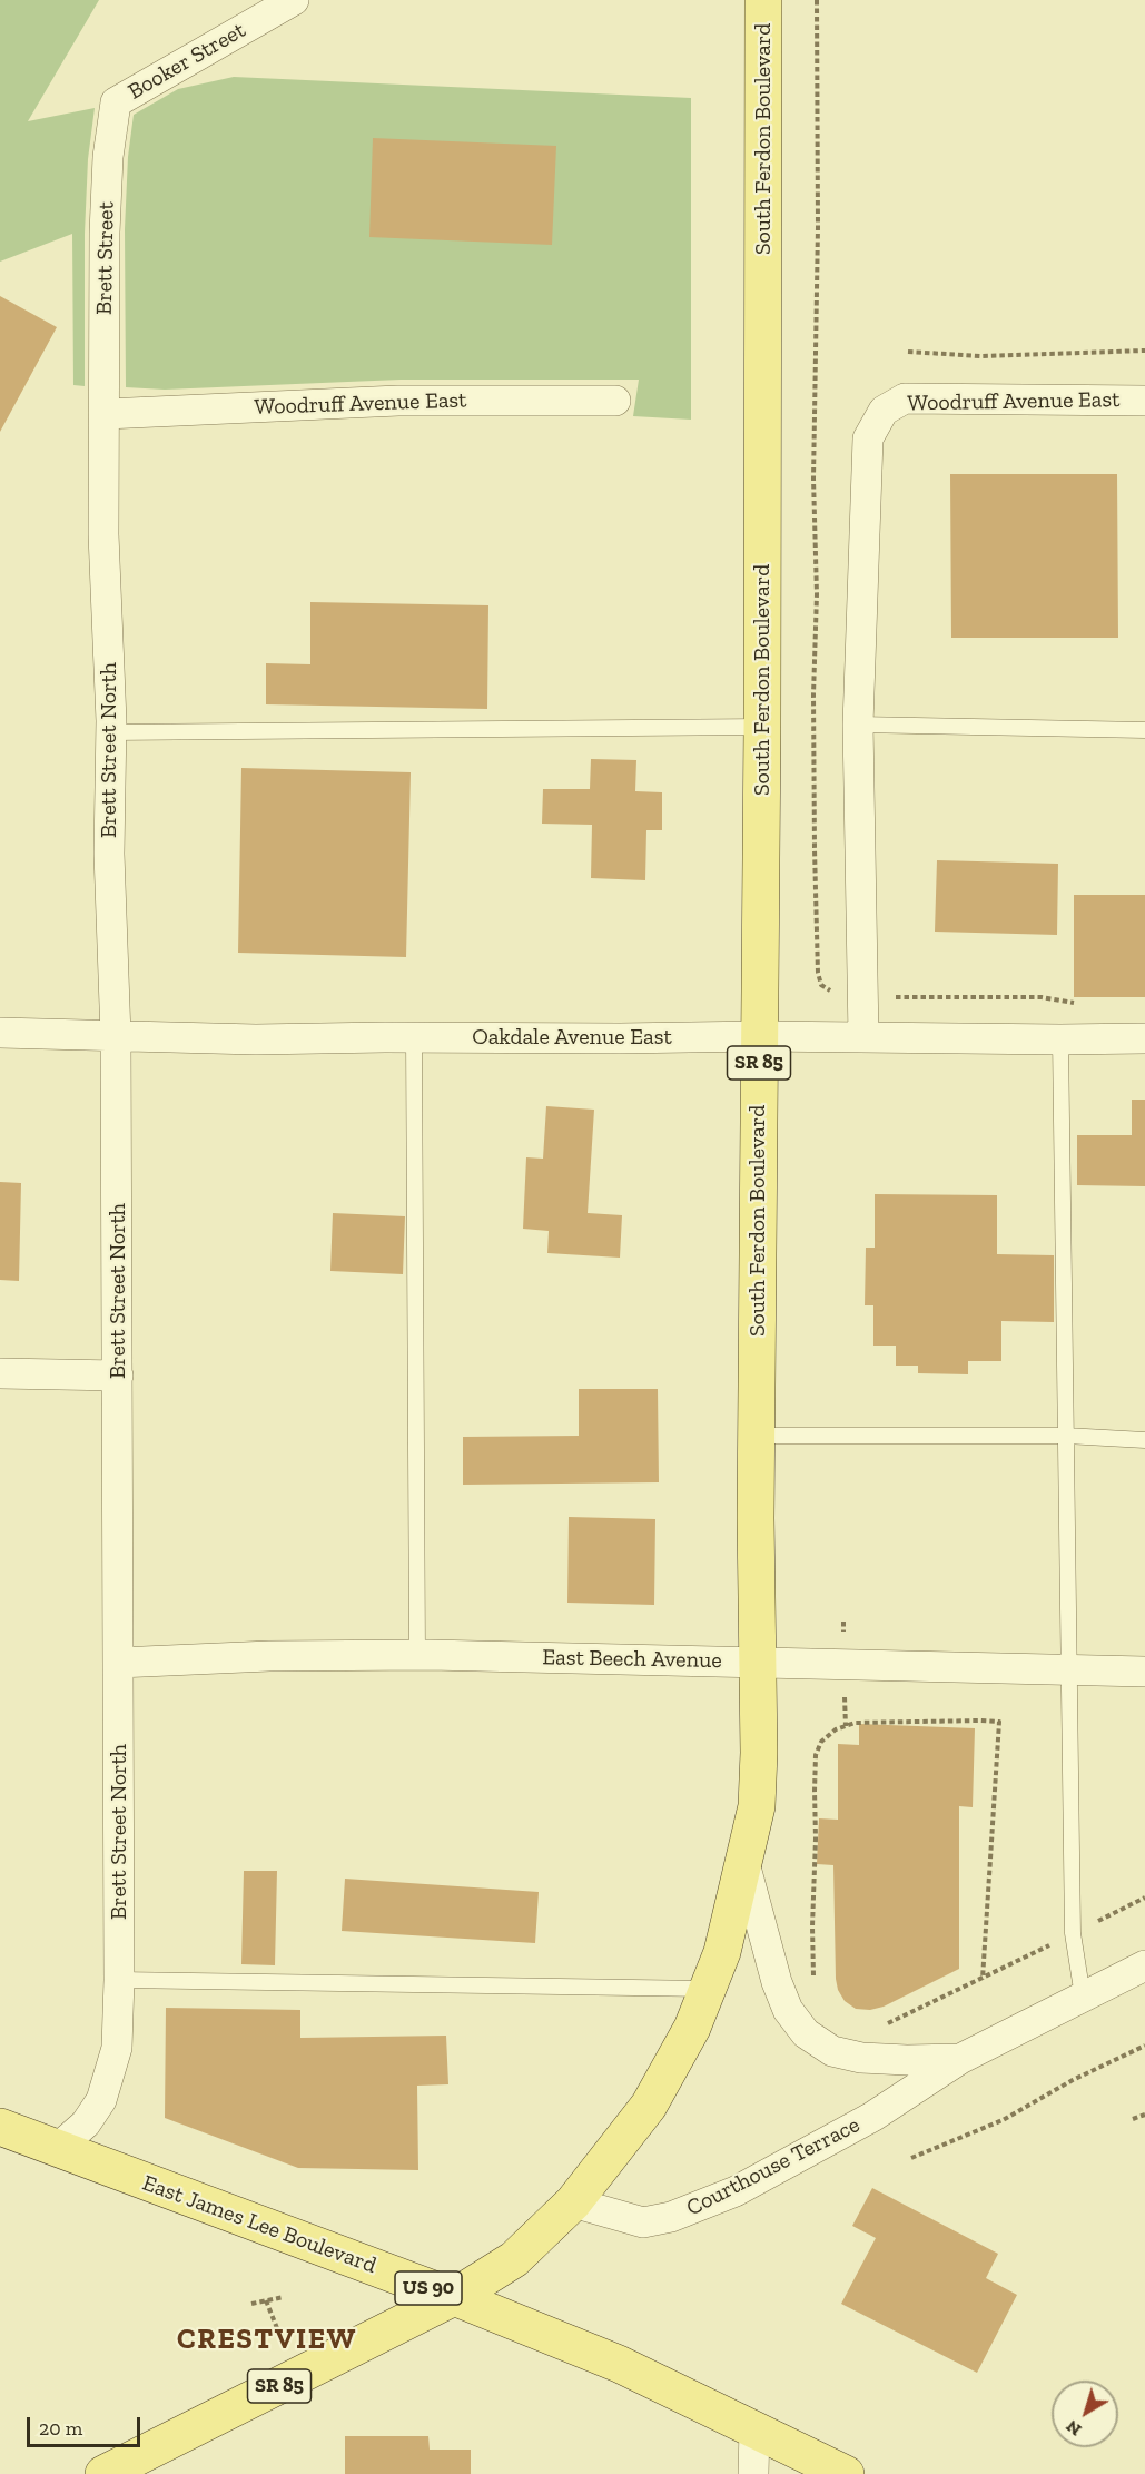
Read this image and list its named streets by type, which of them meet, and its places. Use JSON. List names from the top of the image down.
{
  "streets": {
    "main road": [
      "South Ferdon Boulevard",
      "SR 85",
      "East James Lee Boulevard",
      "US 90"
    ],
    "street": [
      "Booker Street",
      "Brett Street",
      "Woodruff Avenue East",
      "Brett Street North",
      "Oakdale Avenue East",
      "East Beech Avenue",
      "Courthouse Terrace"
    ]
  },
  "crossings": [
    ["Booker Street", "Brett Street"],
    ["South Ferdon Boulevard", "Oakdale Avenue East"],
    ["South Ferdon Boulevard", "SR 85"],
    ["South Ferdon Boulevard", "East Beech Avenue"],
    ["South Ferdon Boulevard", "Courthouse Terrace"],
    ["South Ferdon Boulevard", "East James Lee Boulevard"],
    ["Brett Street", "Woodruff Avenue East"],
    ["Brett Street", "Brett Street North"],
    ["Woodruff Avenue East", "Brett Street North"],
    ["Brett Street North", "Oakdale Avenue East"],
    ["Brett Street North", "East Beech Avenue"],
    ["Brett Street North", "East James Lee Boulevard"],
    ["SR 85", "East James Lee Boulevard"]
  ],
  "districts": ["CRESTVIEW"],
  "scale_bar": "20 m",
  "north": "bottom left"
}
